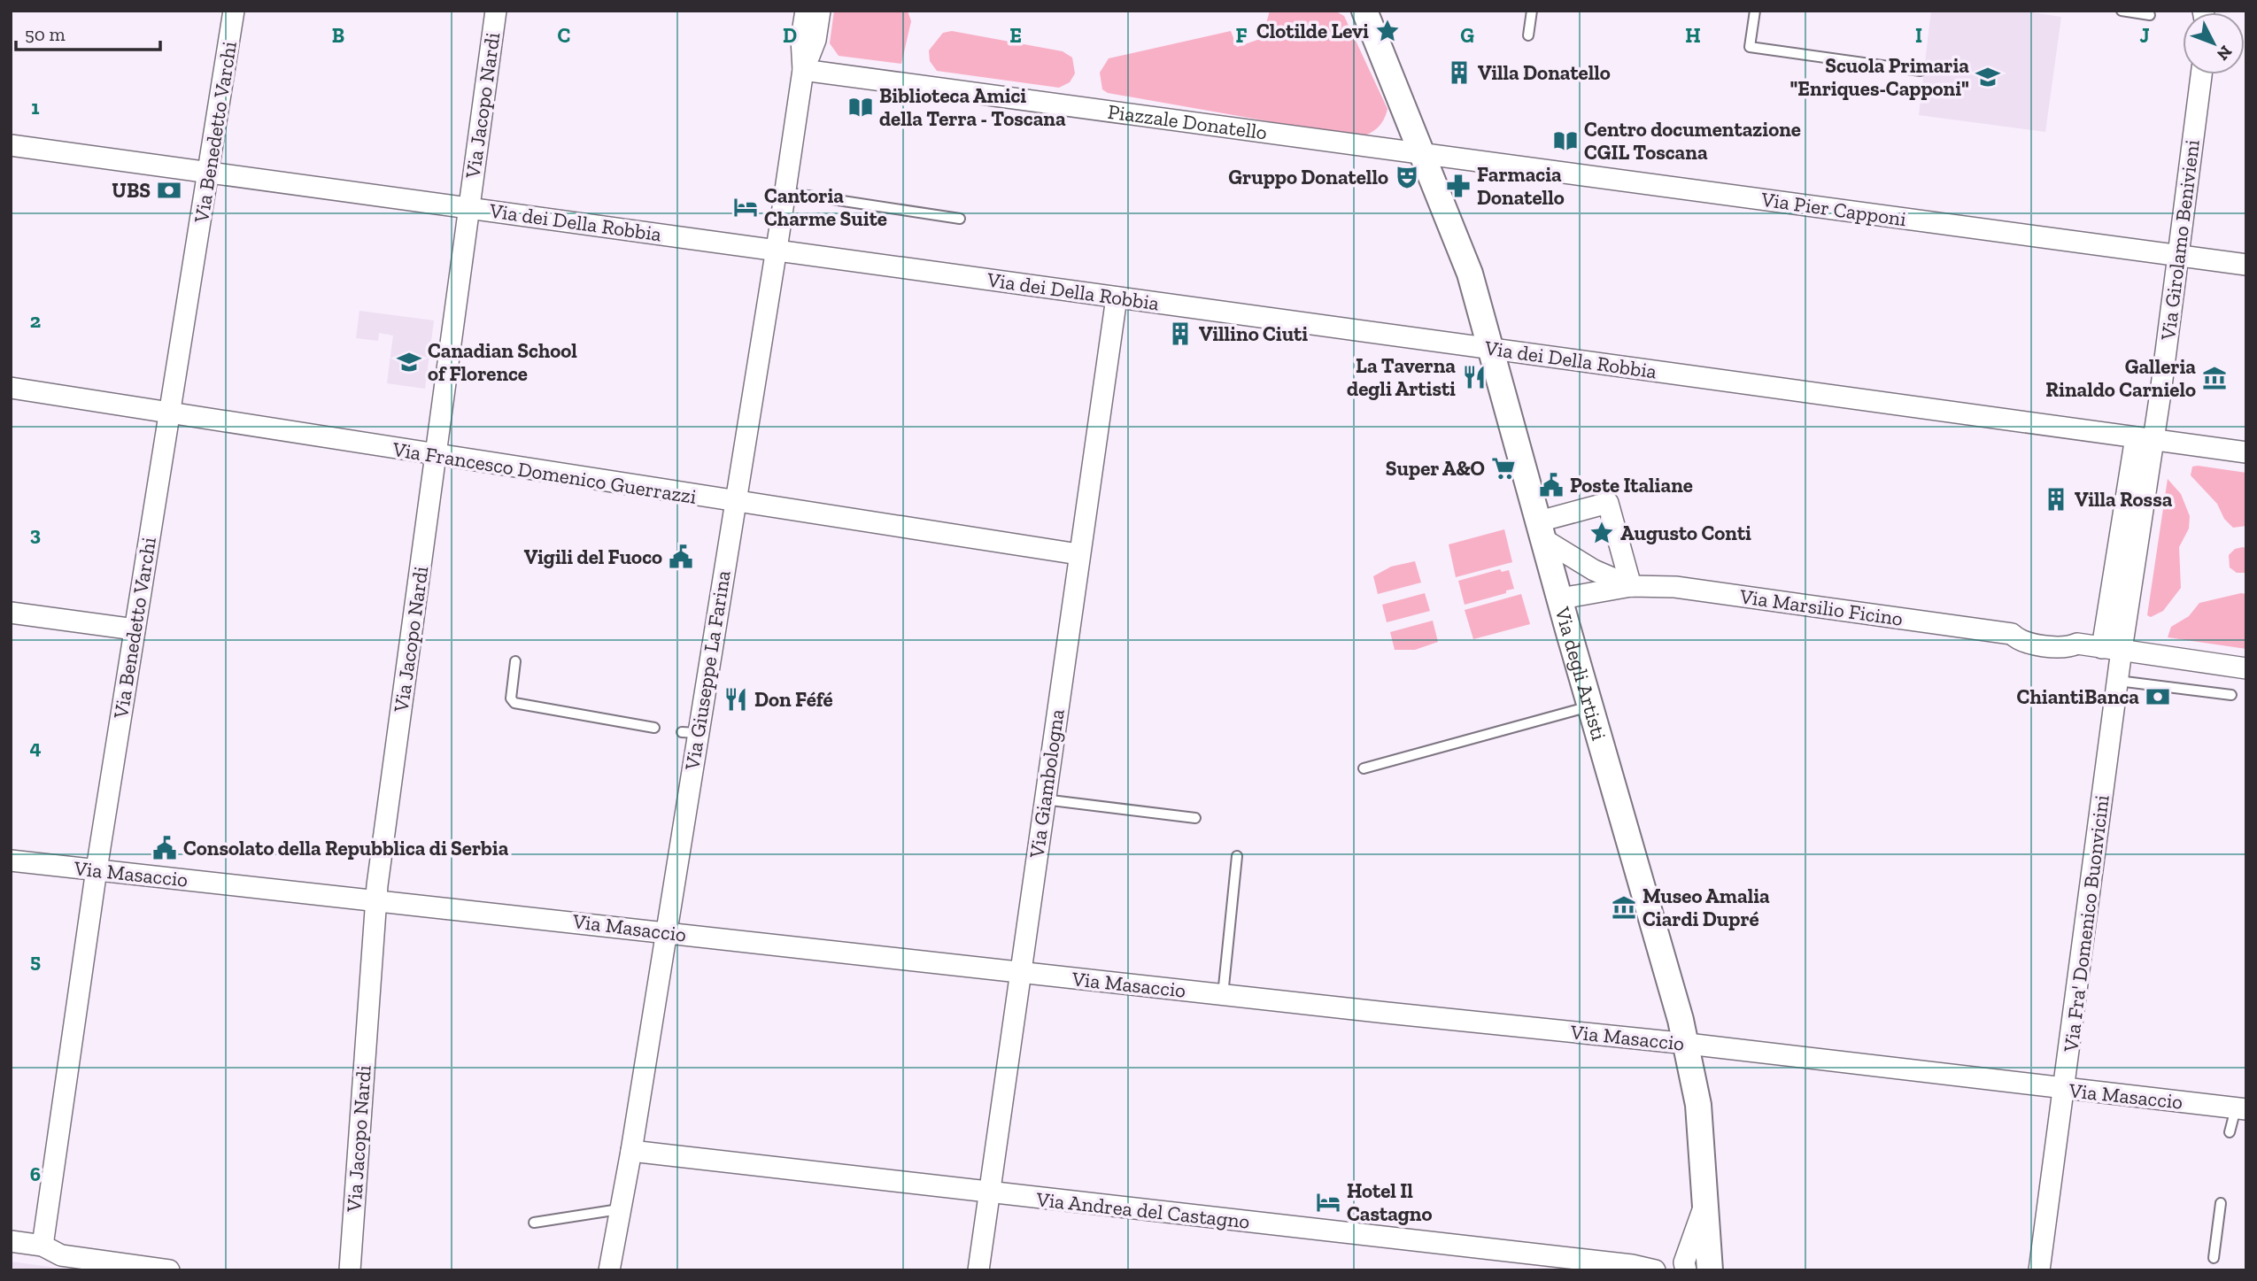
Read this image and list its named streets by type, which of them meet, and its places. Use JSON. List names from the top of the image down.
{
  "streets": {
    "street": [
      "Via Jacopo Nardi",
      "Piazzale Donatello",
      "Via Benedetto Varchi",
      "Via Pier Capponi",
      "Via dei Della Robbia",
      "Via Girolamo Benivieni",
      "Via Francesco Domenico Guerrazzi",
      "Via Marsilio Ficino",
      "Via Giuseppe La Farina",
      "Via degli Artisti",
      "Via Giambologna",
      "Via Masaccio",
      "Via Fra' Domenico Buonvicini",
      "Via Andrea del Castagno"
    ]
  },
  "crossings": [
    ["Via Jacopo Nardi", "Via dei Della Robbia"],
    ["Via Jacopo Nardi", "Via Francesco Domenico Guerrazzi"],
    ["Via Jacopo Nardi", "Via Masaccio"],
    ["Piazzale Donatello", "Via Pier Capponi"],
    ["Piazzale Donatello", "Via Giuseppe La Farina"],
    ["Piazzale Donatello", "Via degli Artisti"],
    ["Via Benedetto Varchi", "Via dei Della Robbia"],
    ["Via Benedetto Varchi", "Via Francesco Domenico Guerrazzi"],
    ["Via Benedetto Varchi", "Via Masaccio"],
    ["Via Pier Capponi", "Via Girolamo Benivieni"],
    ["Via Pier Capponi", "Via degli Artisti"],
    ["Via dei Della Robbia", "Via Girolamo Benivieni"],
    ["Via dei Della Robbia", "Via Giuseppe La Farina"],
    ["Via dei Della Robbia", "Via degli Artisti"],
    ["Via dei Della Robbia", "Via Giambologna"],
    ["Via dei Della Robbia", "Via Fra' Domenico Buonvicini"],
    ["Via Girolamo Benivieni", "Via Fra' Domenico Buonvicini"],
    ["Via Francesco Domenico Guerrazzi", "Via Giuseppe La Farina"],
    ["Via Francesco Domenico Guerrazzi", "Via Giambologna"],
    ["Via Marsilio Ficino", "Via Fra' Domenico Buonvicini"],
    ["Via Giuseppe La Farina", "Via Masaccio"],
    ["Via Giuseppe La Farina", "Via Andrea del Castagno"],
    ["Via degli Artisti", "Via Masaccio"],
    ["Via Giambologna", "Via Masaccio"],
    ["Via Giambologna", "Via Andrea del Castagno"],
    ["Via Masaccio", "Via Fra' Domenico Buonvicini"]
  ],
  "places": {
    "place": ["Clotilde Levi", "Augusto Conti"],
    "building": ["Villa Donatello", "Villino Ciuti", "Villa Rossa"],
    "school or university": ["Scuola Primaria \"Enriques-Capponi\"", "Canadian School of Florence"],
    "library": ["Biblioteca Amici della Terra - Toscana", "Centro documentazione CGIL Toscana"],
    "theatre": ["Gruppo Donatello"],
    "pharmacy": ["Farmacia Donatello"],
    "bank": ["UBS", "ChiantiBanca"],
    "hotel": ["Cantoria Charme Suite", "Hotel Il Castagno"],
    "restaurant": ["La Taverna degli Artisti", "Don Féfé"],
    "museum": ["Galleria Rinaldo Carnielo", "Museo Amalia Ciardi Dupré"],
    "supermarket": ["Super A&O"],
    "public building": ["Poste Italiane", "Vigili del Fuoco", "Consolato della Repubblica di Serbia"]
  },
  "scale_bar": "50 m",
  "north": "bottom right",
  "grid": {
    "columns": [
      "B",
      "C",
      "D",
      "E",
      "F",
      "G",
      "H",
      "I",
      "J"
    ],
    "rows": [
      "1",
      "2",
      "3",
      "4",
      "5",
      "6"
    ]
  }
}
